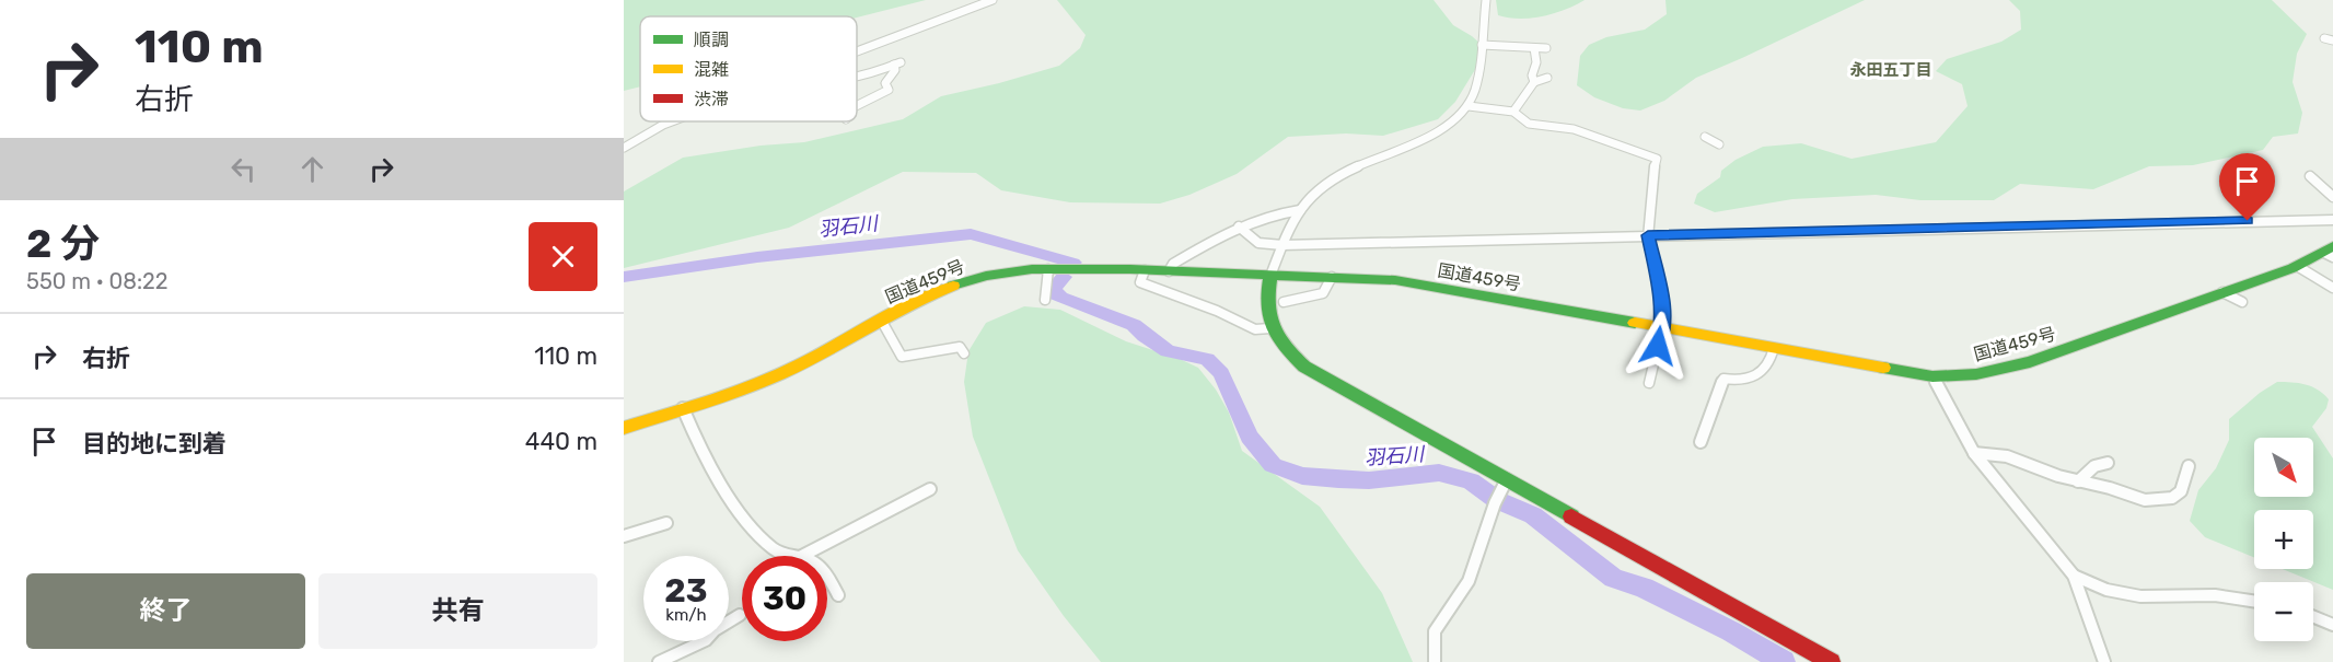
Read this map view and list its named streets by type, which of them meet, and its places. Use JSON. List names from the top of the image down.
{
  "streets": {
    "main road": ["国道459号"]
  },
  "districts": ["永田五丁目"],
  "water": ["羽石川"],
  "legend": ["順調", "混雑", "渋滞"],
  "north": "bottom right",
  "page": {
    "turn": ["110 m", "右折"],
    "heading": ["2 分", "550 m · 08:22"],
    "list": [
      {
        "name": "右折",
        "value": "110 m"
      },
      {
        "name": "目的地に到着",
        "value": "440 m"
      }
    ],
    "map_buttons": ["+", "−"],
    "speed": "23 km/h",
    "limit": "30",
    "buttons": ["終了", "共有"]
  }
}
